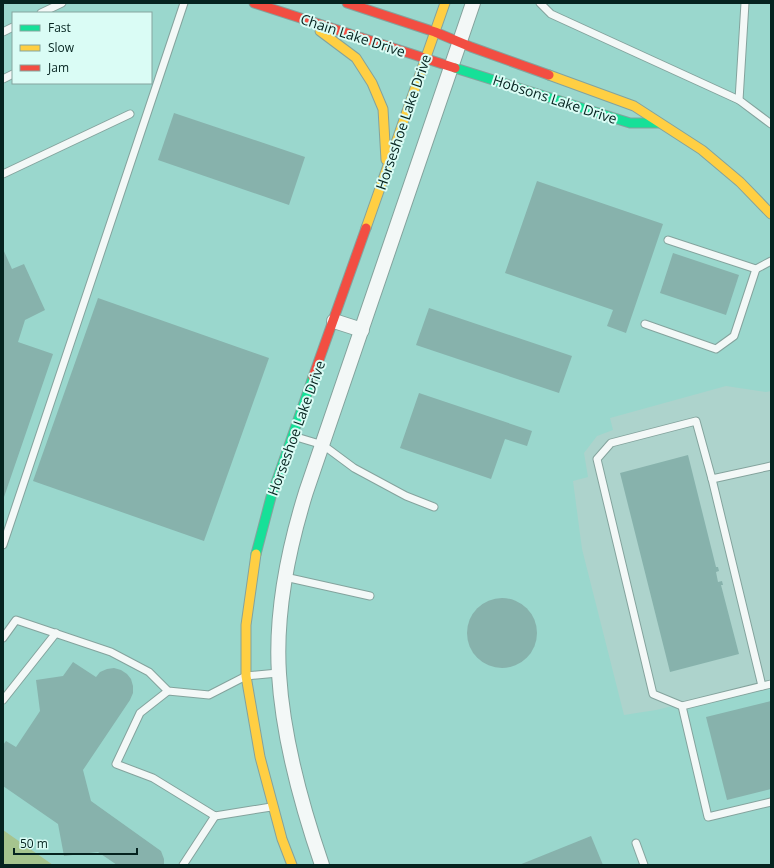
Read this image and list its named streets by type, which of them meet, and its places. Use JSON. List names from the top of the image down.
{
  "streets": {
    "street": ["Chain Lake Drive", "Hobsons Lake Drive", "Horseshoe Lake Drive"]
  },
  "crossings": [
    ["Chain Lake Drive", "Hobsons Lake Drive"],
    ["Chain Lake Drive", "Horseshoe Lake Drive"],
    ["Hobsons Lake Drive", "Horseshoe Lake Drive"]
  ],
  "legend": ["Fast", "Slow", "Jam"],
  "scale_bar": "50 m"
}
